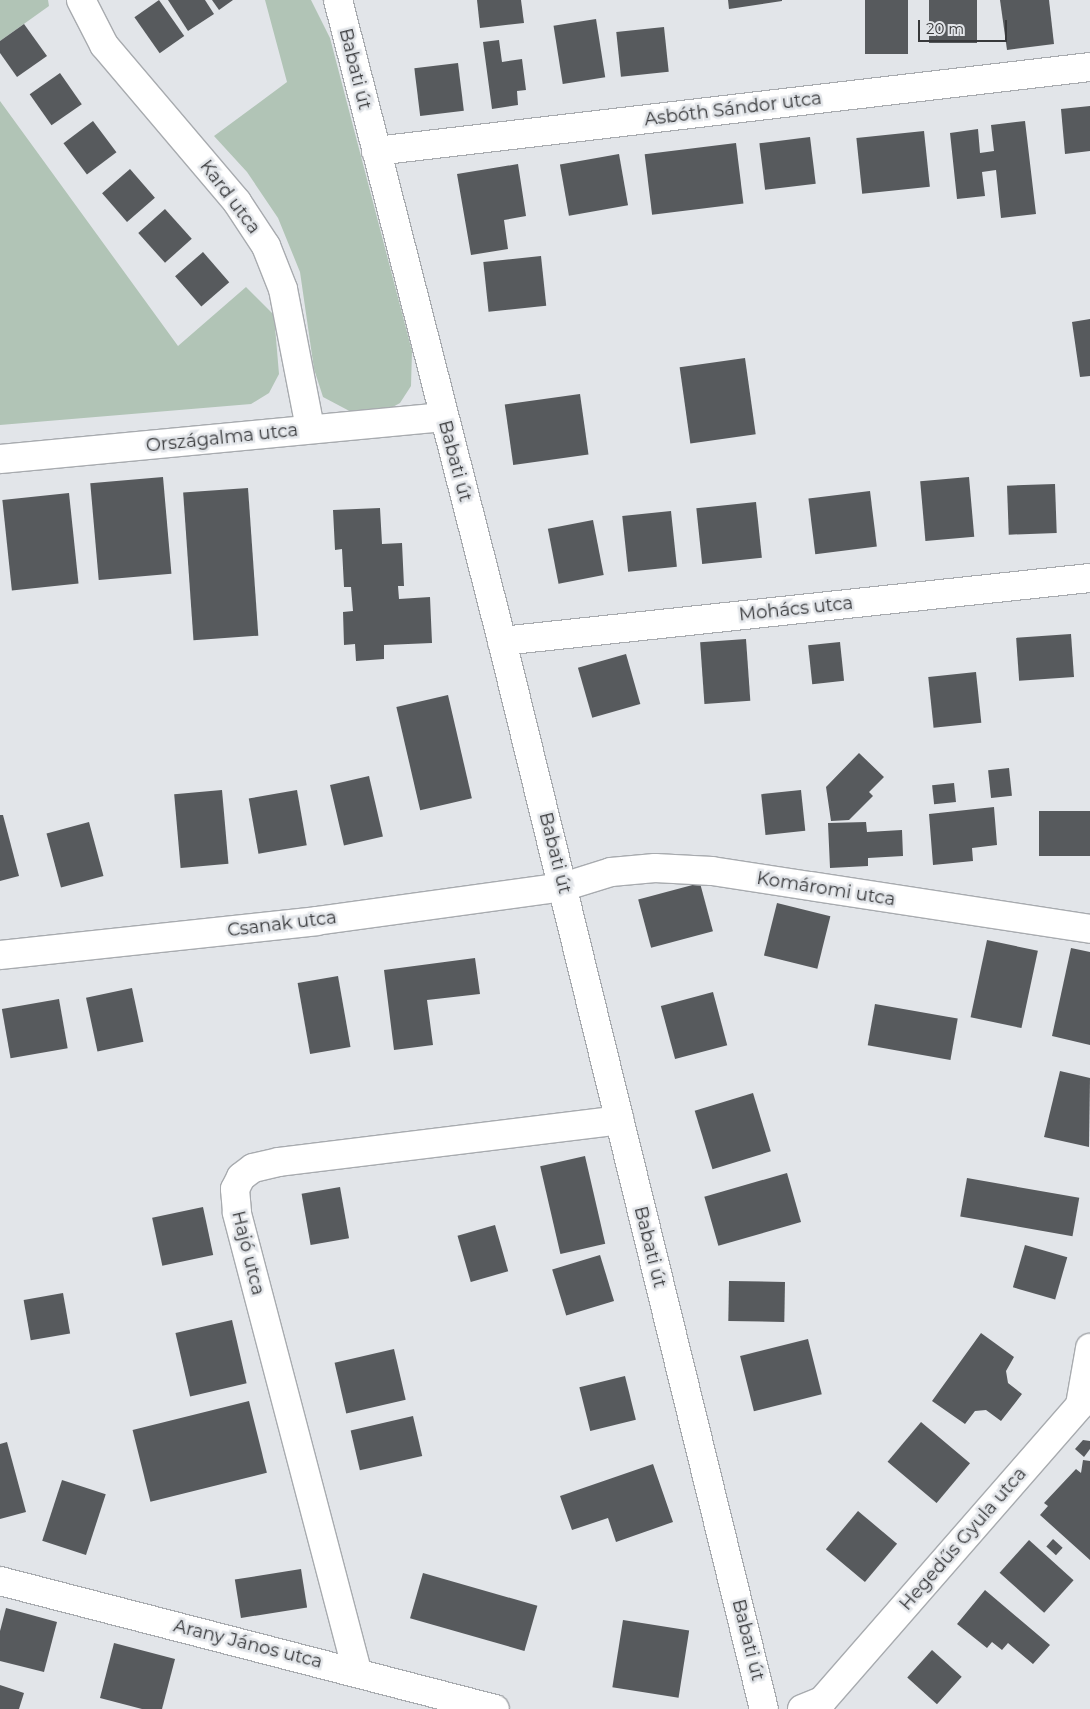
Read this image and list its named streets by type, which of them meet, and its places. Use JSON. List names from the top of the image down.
{
  "streets": {
    "street": [
      "Babati út",
      "Asbóth Sándor utca",
      "Kard utca",
      "Országalma utca",
      "Mohács utca",
      "Komáromi utca",
      "Csanak utca",
      "Hajó utca",
      "Hegedűs Gyula utca",
      "Arany János utca"
    ]
  },
  "crossings": [
    ["Babati út", "Asbóth Sándor utca"],
    ["Babati út", "Országalma utca"],
    ["Babati út", "Mohács utca"],
    ["Babati út", "Komáromi utca"],
    ["Babati út", "Csanak utca"],
    ["Babati út", "Hajó utca"],
    ["Kard utca", "Országalma utca"],
    ["Komáromi utca", "Csanak utca"],
    ["Hajó utca", "Arany János utca"]
  ],
  "scale_bar": "20 m"
}
